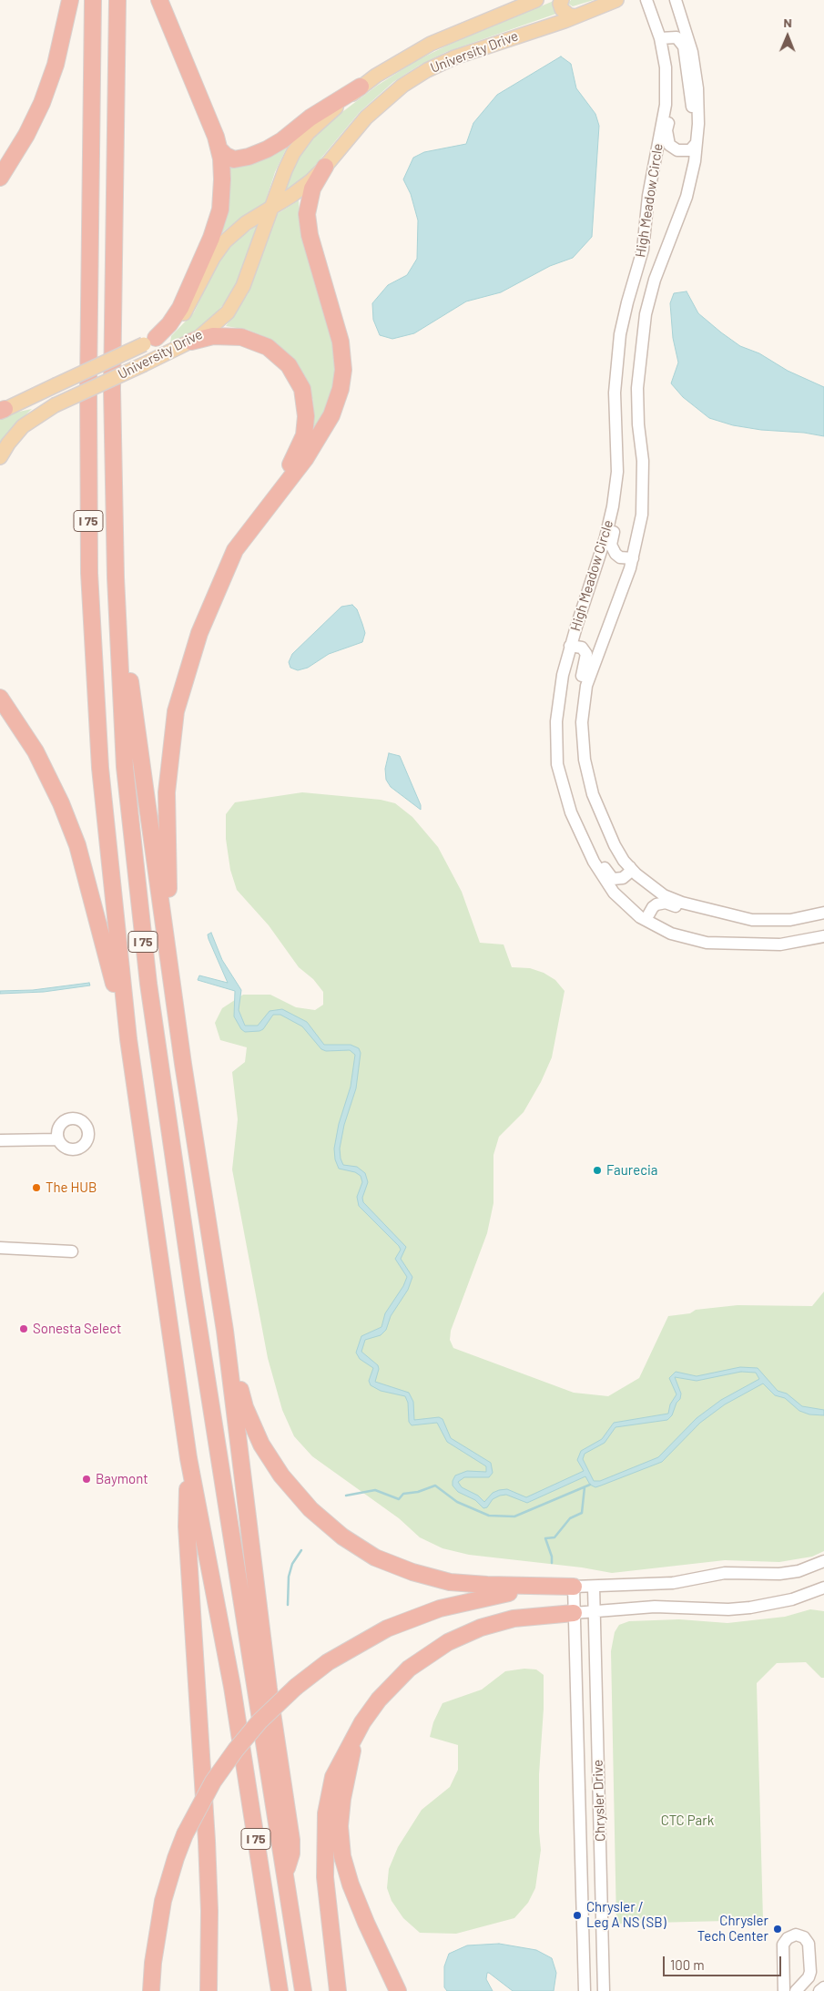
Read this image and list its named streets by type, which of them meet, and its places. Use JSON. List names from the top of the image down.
{
  "streets": {
    "highway": ["I 75"],
    "main road": ["University Drive"],
    "street": ["High Meadow Circle", "Chrysler Drive"]
  },
  "parks": ["CTC Park"],
  "places": [
    "Faurecia",
    "The HUB",
    "Sonesta Select",
    "Baymont",
    "Chrysler / Leg A NS (SB)",
    "Chrysler Tech Center"
  ],
  "scale_bar": "100 m",
  "north": "top"
}
